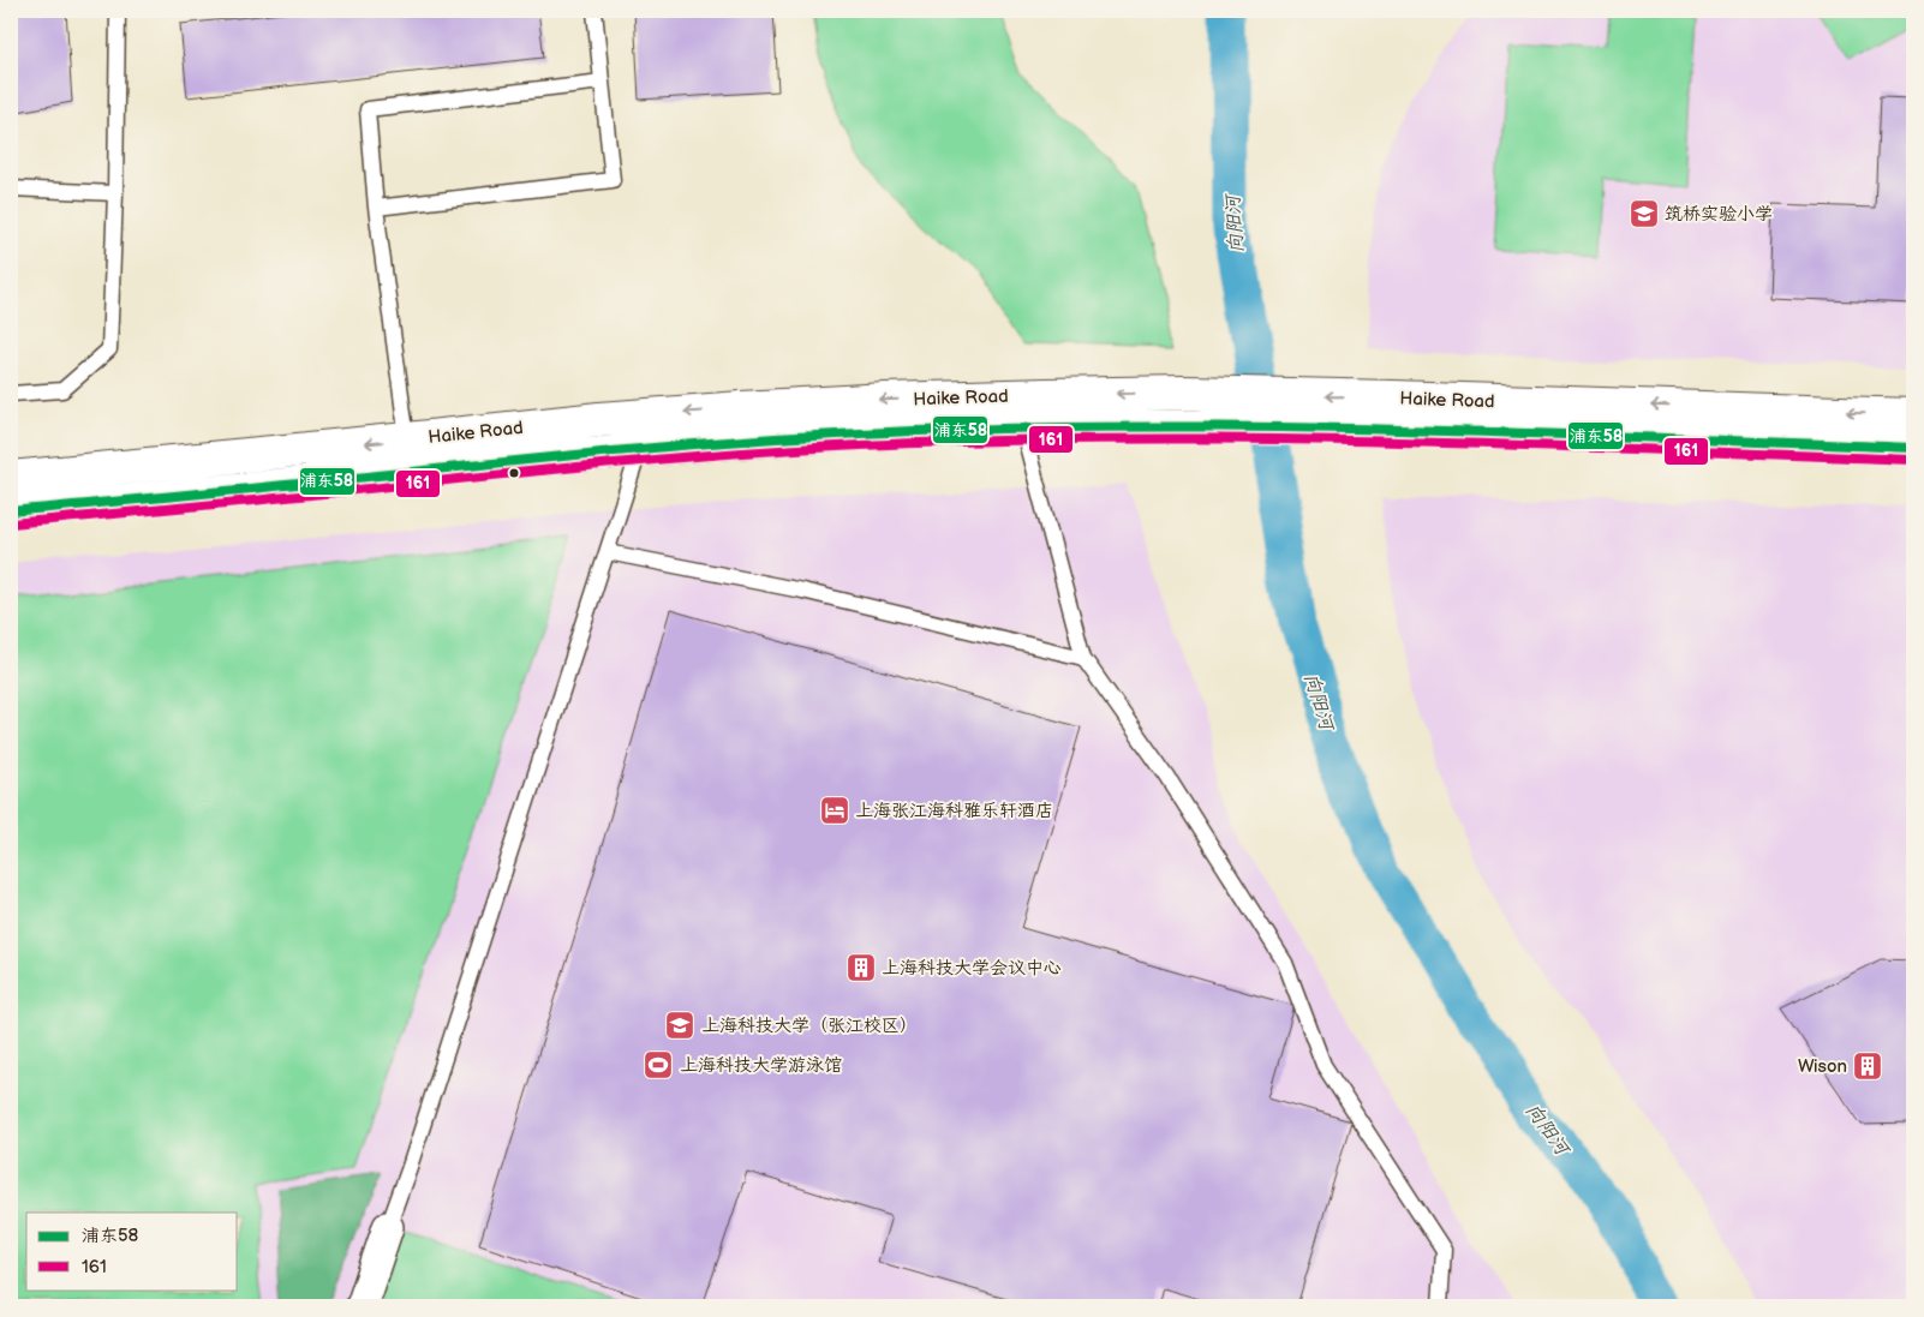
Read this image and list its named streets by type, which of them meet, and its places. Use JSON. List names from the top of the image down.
{
  "streets": {
    "street": ["Haike Road"]
  },
  "water": ["向阳河"],
  "places": {
    "school or university": ["筑桥实验小学", "上海科技大学（张江校区）"],
    "hotel": ["上海张江海科雅乐轩酒店"],
    "building": ["上海科技大学会议中心", "Wison"],
    "sports": ["上海科技大学游泳馆"]
  },
  "lines": ["transit line 浦东58", "transit line 161"],
  "legend": ["浦东58", "161"]
}
